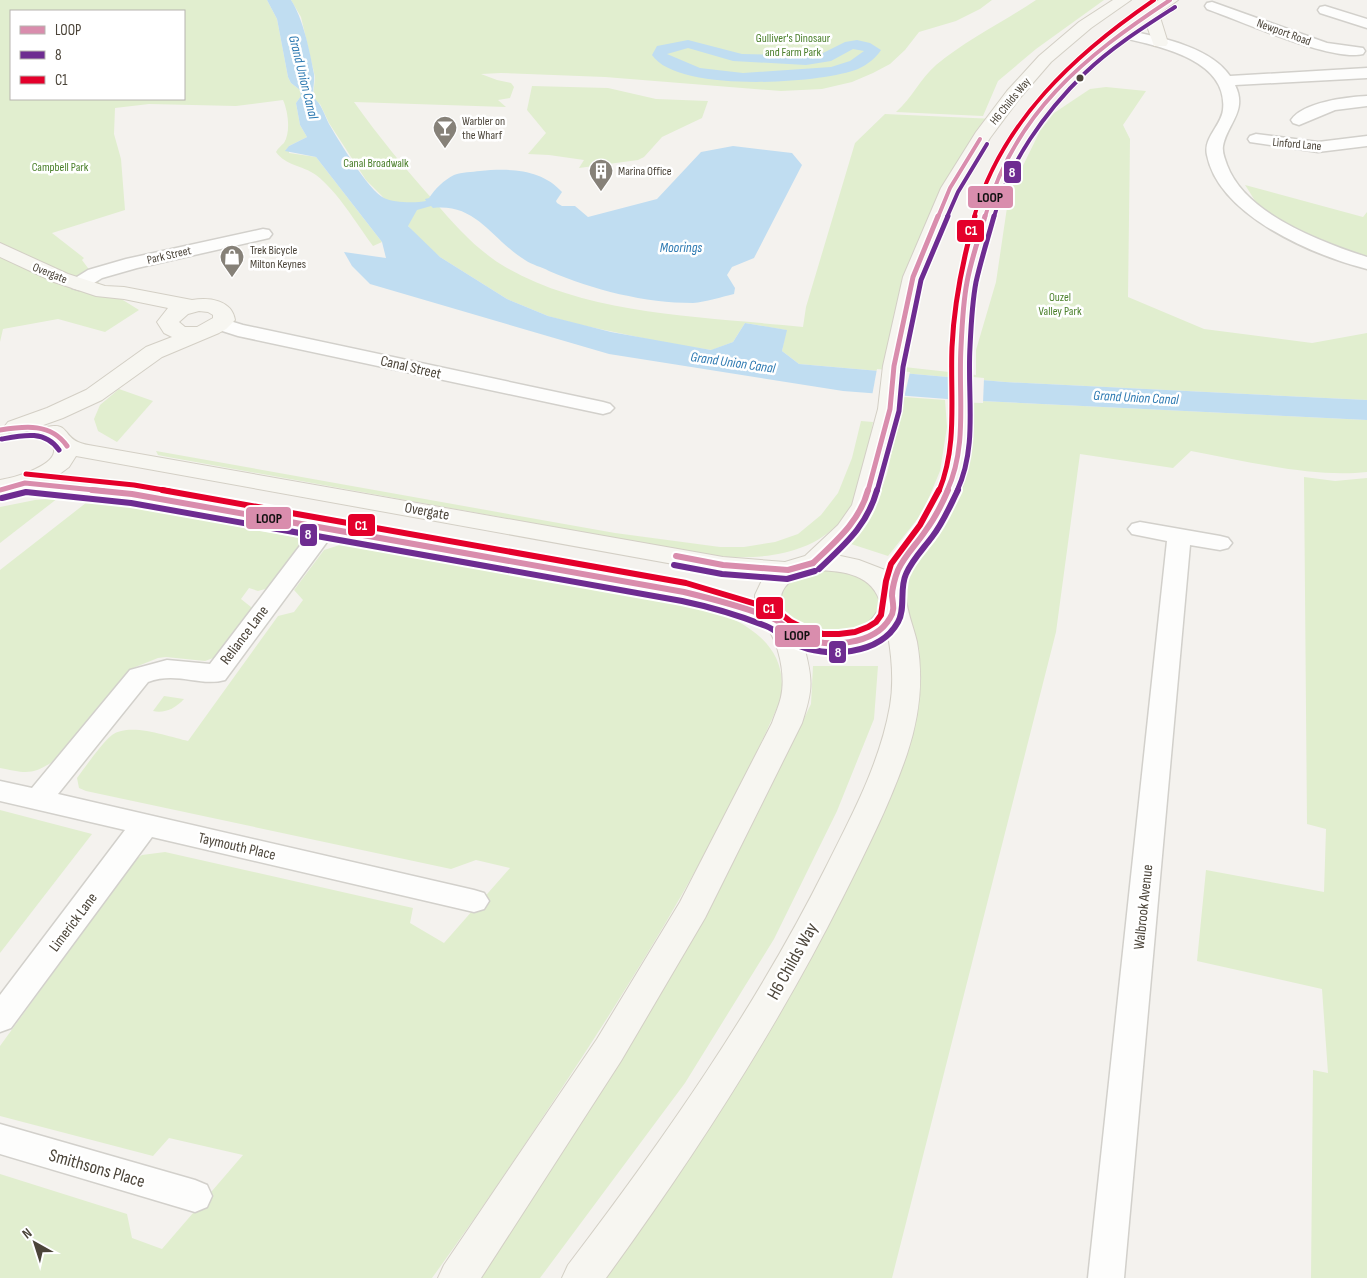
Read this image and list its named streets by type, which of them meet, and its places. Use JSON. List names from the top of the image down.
{
  "streets": {
    "street": [
      "Newport Road",
      "H6 Childs Way",
      "Linford Lane",
      "Park Street",
      "Overgate",
      "Canal Street",
      "Reliance Lane",
      "Taymouth Place",
      "Walbrook Avenue",
      "Limerick Lane",
      "Smithsons Place"
    ]
  },
  "crossings": [
    ["H6 Childs Way", "Overgate"],
    ["Park Street", "Overgate"],
    ["Overgate", "Canal Street"],
    ["Reliance Lane", "Taymouth Place"],
    ["Taymouth Place", "Limerick Lane"]
  ],
  "water": ["Grand Union Canal", "Moorings"],
  "parks": [
    "Gulliver's Dinosaur and Farm Park",
    "Canal Broadwalk",
    "Campbell Park",
    "Ouzel Valley Park"
  ],
  "places": {
    "bar": ["Warbler on the Wharf"],
    "building": ["Marina Office"],
    "shop": ["Trek Bicycle Milton Keynes"]
  },
  "lines": ["transit line LOOP", "transit line C1", "transit line 8"],
  "legend": ["LOOP", "8", "C1"],
  "north": "top left"
}
